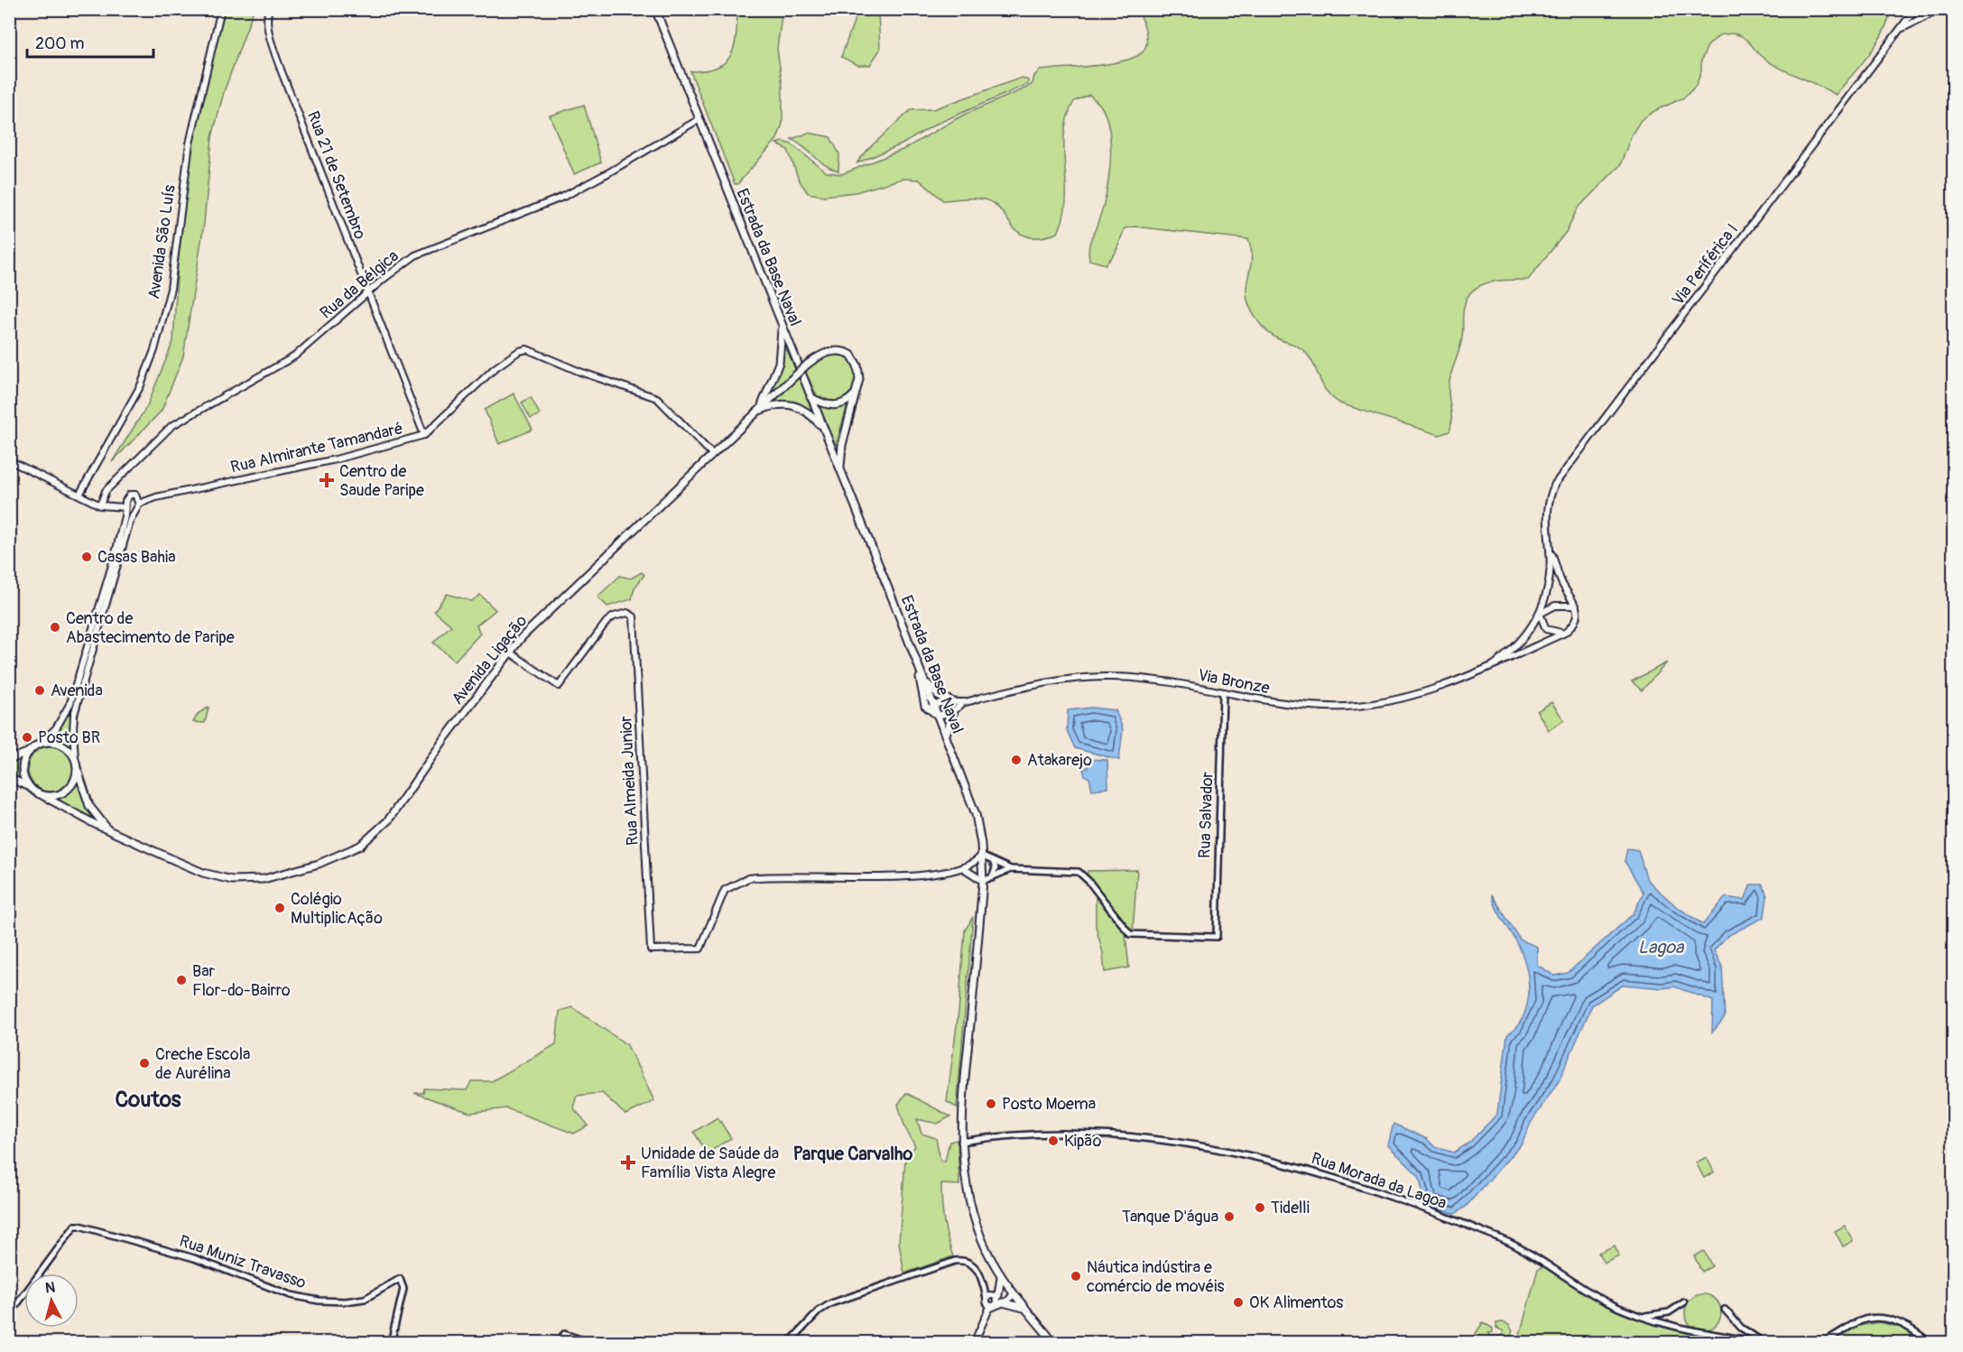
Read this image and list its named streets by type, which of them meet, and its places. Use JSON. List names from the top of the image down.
{
  "streets": {
    "main road": [
      "Rua 21 de Setembro",
      "Avenida São Luís",
      "Estrada da Base Naval",
      "Via Periférica I",
      "Rua da Bélgica",
      "Rua Almirante Tamandaré",
      "Avenida Ligação",
      "Via Bronze",
      "Rua Almeida Junior"
    ],
    "street": ["Rua Salvador", "Rua Morada da Lagoa", "Rua Muniz Travasso"]
  },
  "crossings": [
    ["Rua 21 de Setembro", "Rua da Bélgica"],
    ["Rua 21 de Setembro", "Rua Almirante Tamandaré"],
    ["Estrada da Base Naval", "Rua da Bélgica"],
    ["Estrada da Base Naval", "Avenida Ligação"],
    ["Estrada da Base Naval", "Via Bronze"],
    ["Estrada da Base Naval", "Rua Morada da Lagoa"],
    ["Rua Almirante Tamandaré", "Avenida Ligação"],
    ["Avenida Ligação", "Rua Almeida Junior"],
    ["Via Bronze", "Rua Salvador"]
  ],
  "districts": ["Coutos", "Parque Carvalho"],
  "water": ["Lagoa"],
  "places": {
    "health": ["Centro de Saude Paripe", "Unidade de Saúde da Família Vista Alegre"],
    "other": [
      "Casas Bahia",
      "Centro de Abastecimento de Paripe",
      "Avenida",
      "Posto BR",
      "Atakarejo",
      "Colégio MultiplicAção",
      "Bar Flor-do-Bairro",
      "Creche Escola de Aurélina",
      "Posto Moema",
      "Kipão",
      "Tidelli",
      "Tanque D'água",
      "Náutica indústira e comércio de movéis",
      "OK Alimentos"
    ]
  },
  "scale_bar": "200 m",
  "north": "top"
}
